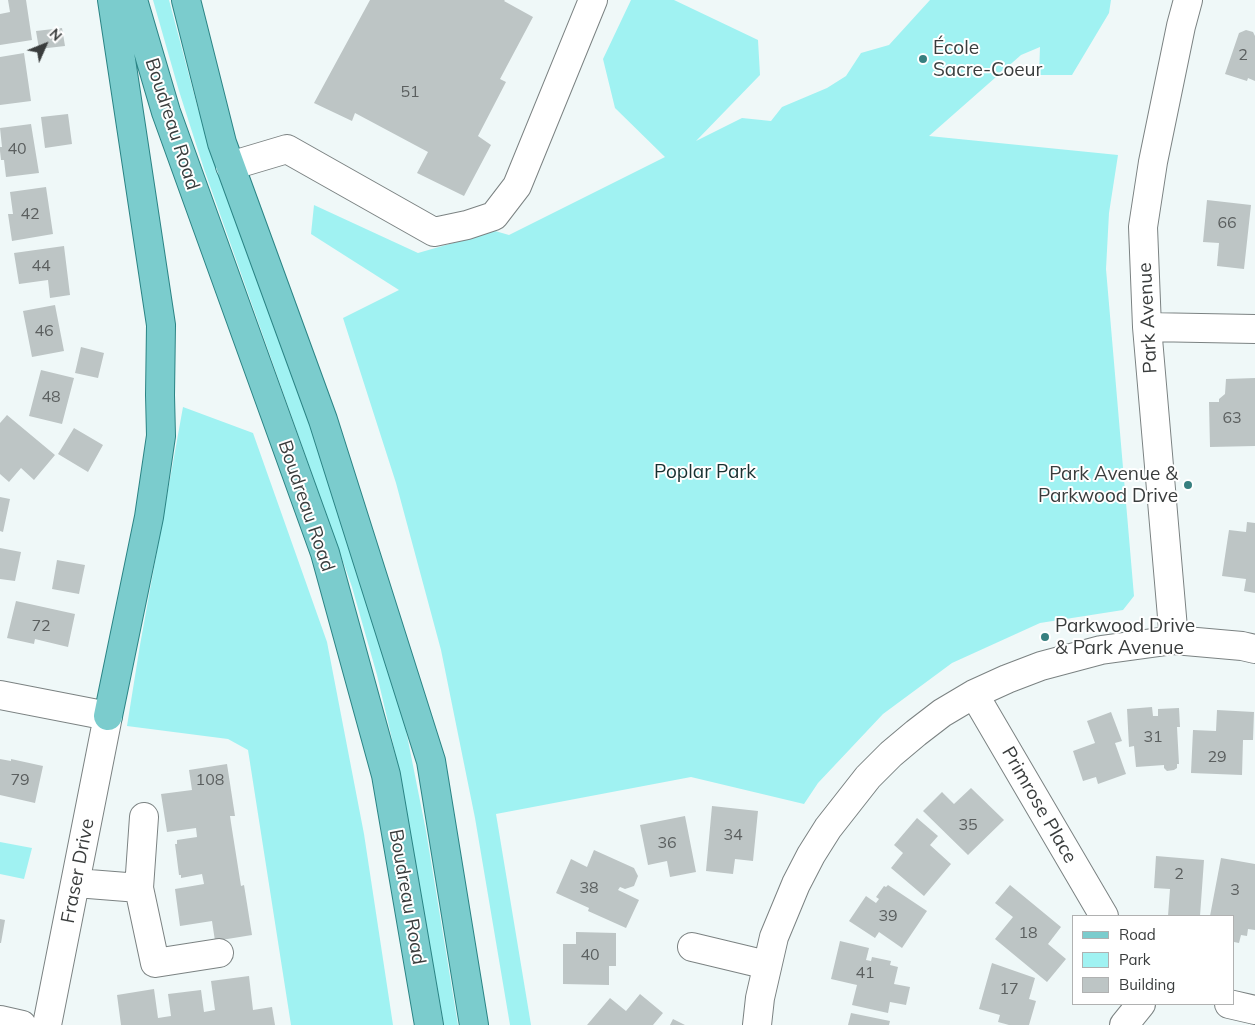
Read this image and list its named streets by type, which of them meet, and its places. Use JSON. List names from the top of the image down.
{
  "streets": {
    "main road": ["Boudreau Road"],
    "street": ["Park Avenue", "Primrose Place", "Fraser Drive"]
  },
  "parks": ["Poplar Park"],
  "places": ["École Sacre-Coeur", "Park Avenue & Parkwood Drive", "Parkwood Drive & Park Avenue"],
  "house_numbers": [
    "2",
    "51",
    "40",
    "42",
    "66",
    "44",
    "46",
    "48",
    "63",
    "72",
    "31",
    "29",
    "79",
    "108",
    "35",
    "34",
    "36",
    "2",
    "38",
    "3",
    "39",
    "18",
    "40",
    "41",
    "17"
  ],
  "legend": ["Road", "Park", "Building"],
  "north": "top right"
}
